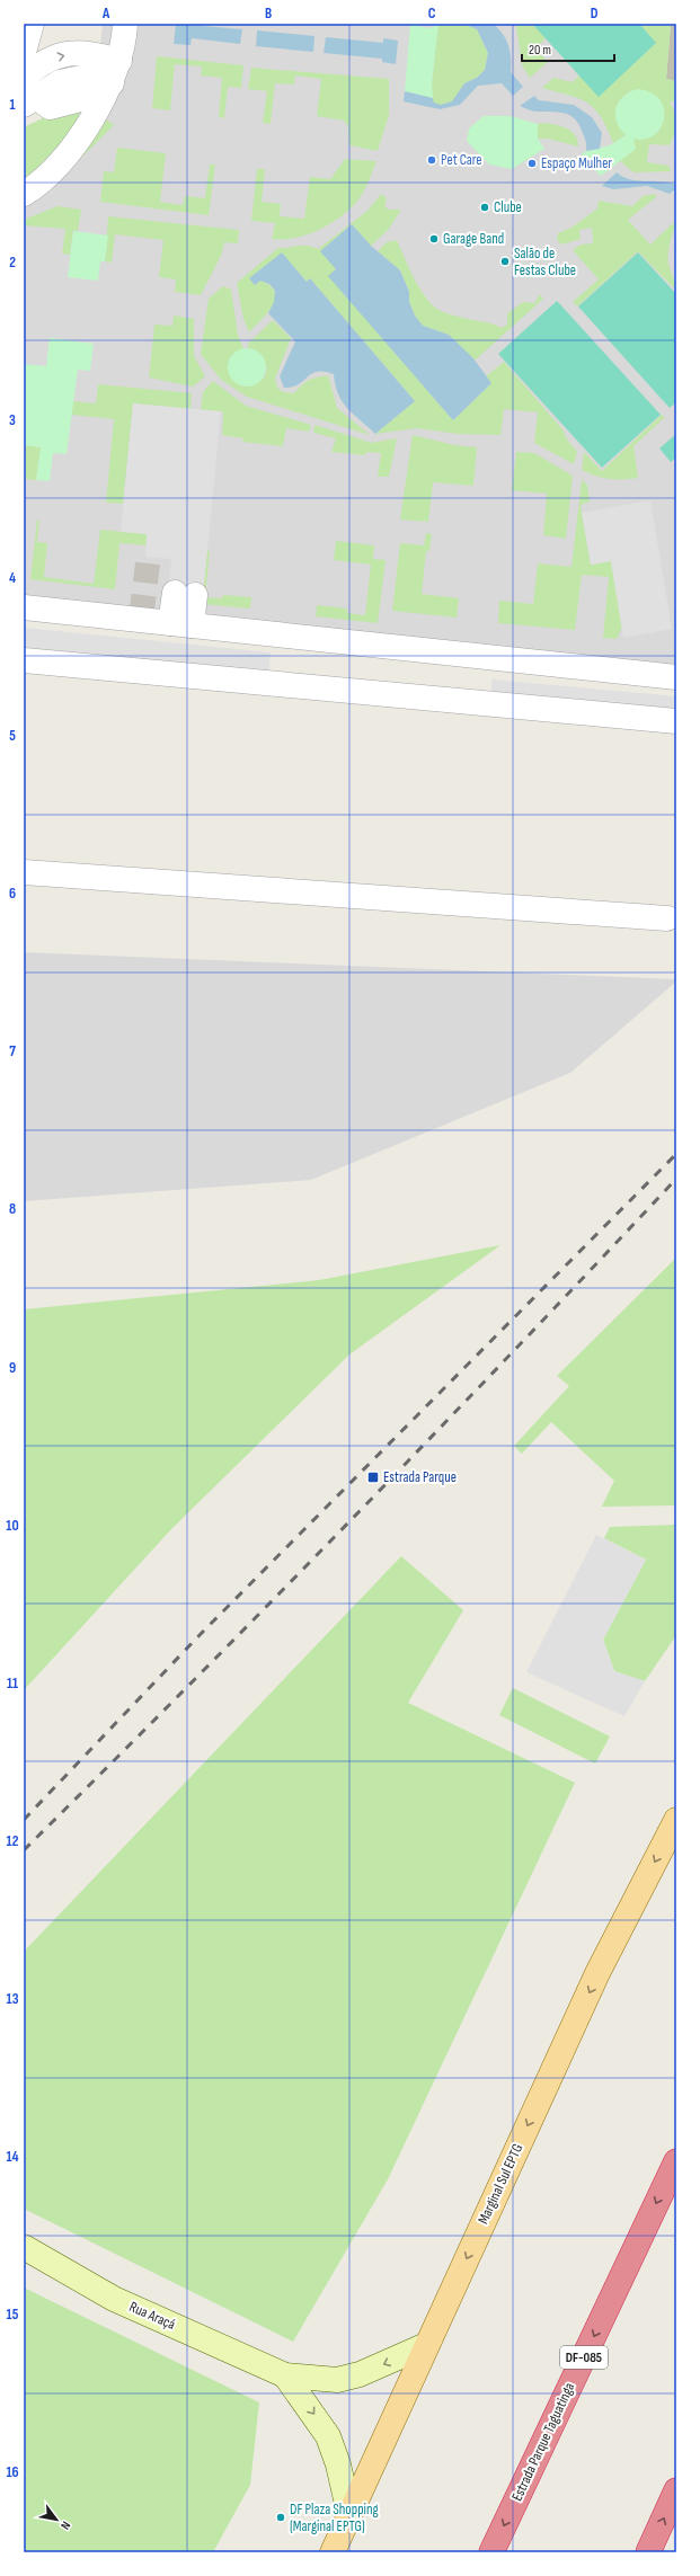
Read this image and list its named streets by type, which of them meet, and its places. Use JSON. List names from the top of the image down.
{
  "streets": {
    "highway": ["DF-085", "Estrada Parque Taguatinga"],
    "main road": ["Marginal Sul EPTG", "Rua Araçá"]
  },
  "crossings": [
    ["Marginal Sul EPTG", "Rua Araçá"]
  ],
  "one_way": ["Marginal Sul EPTG", "Estrada Parque Taguatinga"],
  "places": {
    "other": [
      "Pet Care",
      "Espaço Mulher",
      "Clube",
      "Garage Band",
      "Salão de Festas Clube",
      "DF Plaza Shopping (Marginal EPTG)"
    ],
    "transit": ["Estrada Parque"]
  },
  "scale_bar": "20 m",
  "north": "bottom right",
  "grid": {
    "columns": [
      "A",
      "B",
      "C",
      "D"
    ],
    "rows": [
      "1",
      "2",
      "3",
      "4",
      "5",
      "6",
      "7",
      "8",
      "9",
      "10",
      "11",
      "12",
      "13",
      "14",
      "15",
      "16"
    ]
  }
}
